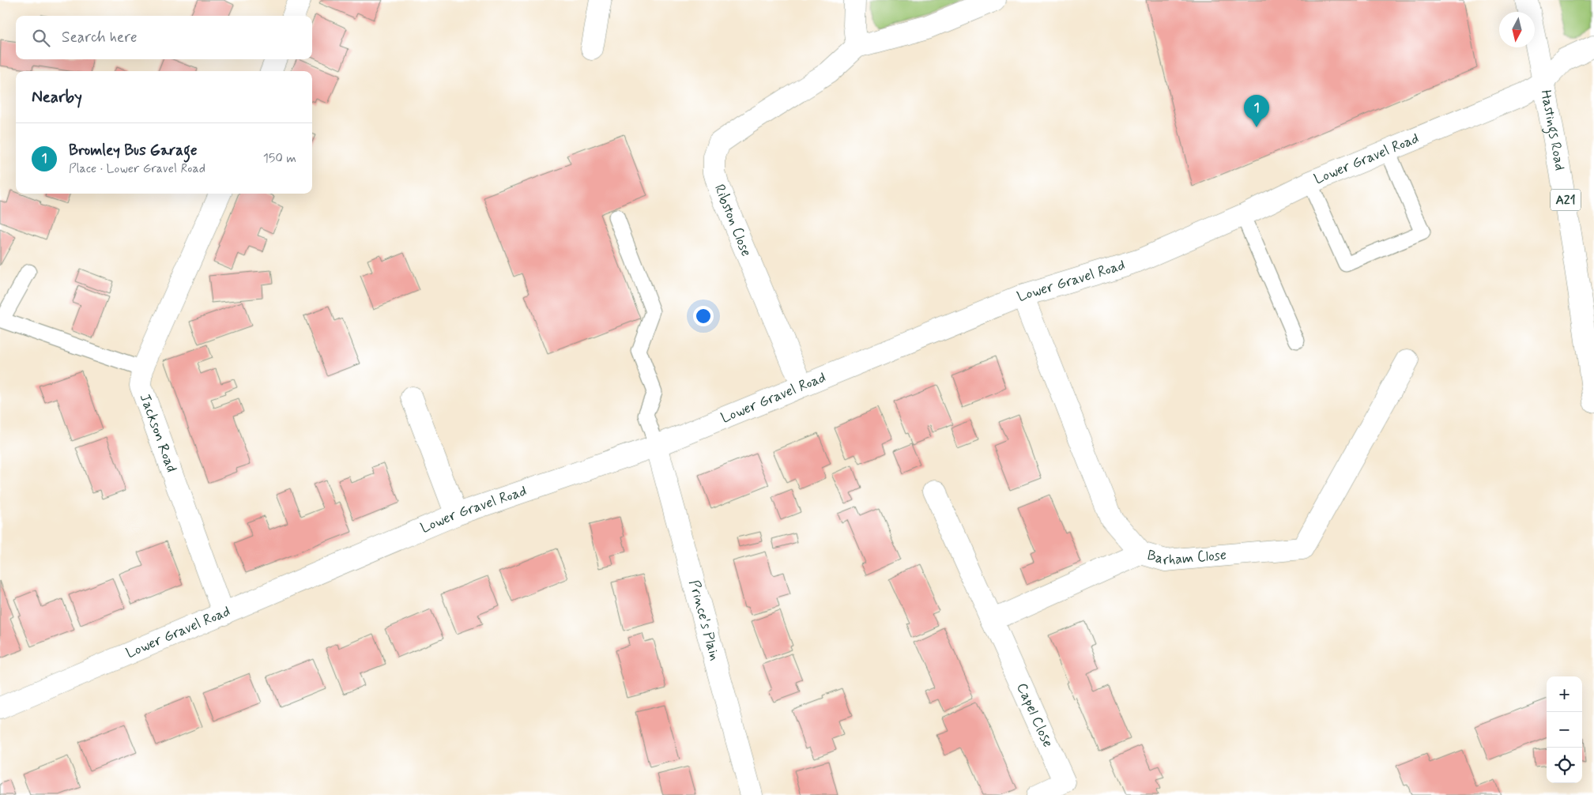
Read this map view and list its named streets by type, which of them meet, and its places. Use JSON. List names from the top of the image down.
{
  "streets": {
    "street": [
      "Hastings Road",
      "Lower Gravel Road",
      "A21",
      "Ribston Close",
      "Jackson Road",
      "Barham Close",
      "Prince's Plain",
      "Capel Close"
    ]
  },
  "crossings": [
    ["Hastings Road", "Lower Gravel Road"],
    ["Lower Gravel Road", "Ribston Close"],
    ["Lower Gravel Road", "Jackson Road"],
    ["Lower Gravel Road", "Barham Close"],
    ["Lower Gravel Road", "Prince's Plain"]
  ],
  "north": "bottom",
  "page": {
    "search": "Search here",
    "heading": "Nearby",
    "pins": "1",
    "list": [
      {
        "mark": "1",
        "name": "Bromley Bus Garage",
        "note": "Place · Lower Gravel Road",
        "value": "150 m"
      }
    ],
    "map_buttons": ["+", "−"]
  }
}
